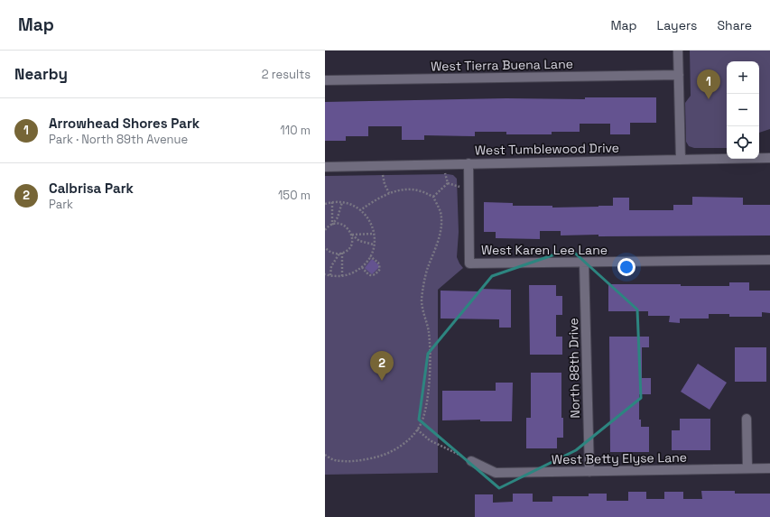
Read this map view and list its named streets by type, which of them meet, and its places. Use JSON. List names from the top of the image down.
{
  "streets": {
    "street": [
      "West Tierra Buena Lane",
      "West Tumblewood Drive",
      "West Karen Lee Lane",
      "North 88th Drive",
      "West Betty Elyse Lane"
    ]
  },
  "crossings": [
    ["West Tumblewood Drive", "West Karen Lee Lane"],
    ["West Karen Lee Lane", "North 88th Drive"],
    ["North 88th Drive", "West Betty Elyse Lane"]
  ],
  "page": {
    "header": "Map",
    "nav": ["Map", "Layers", "Share"],
    "heading": ["Nearby", "2 results"],
    "map_buttons": ["+", "−"],
    "pins": ["1", "2"],
    "list": [
      {
        "mark": "1",
        "name": "Arrowhead Shores Park",
        "note": "Park · North 89th Avenue",
        "value": "110 m"
      },
      {
        "mark": "2",
        "name": "Calbrisa Park",
        "note": "Park",
        "value": "150 m"
      }
    ]
  }
}
